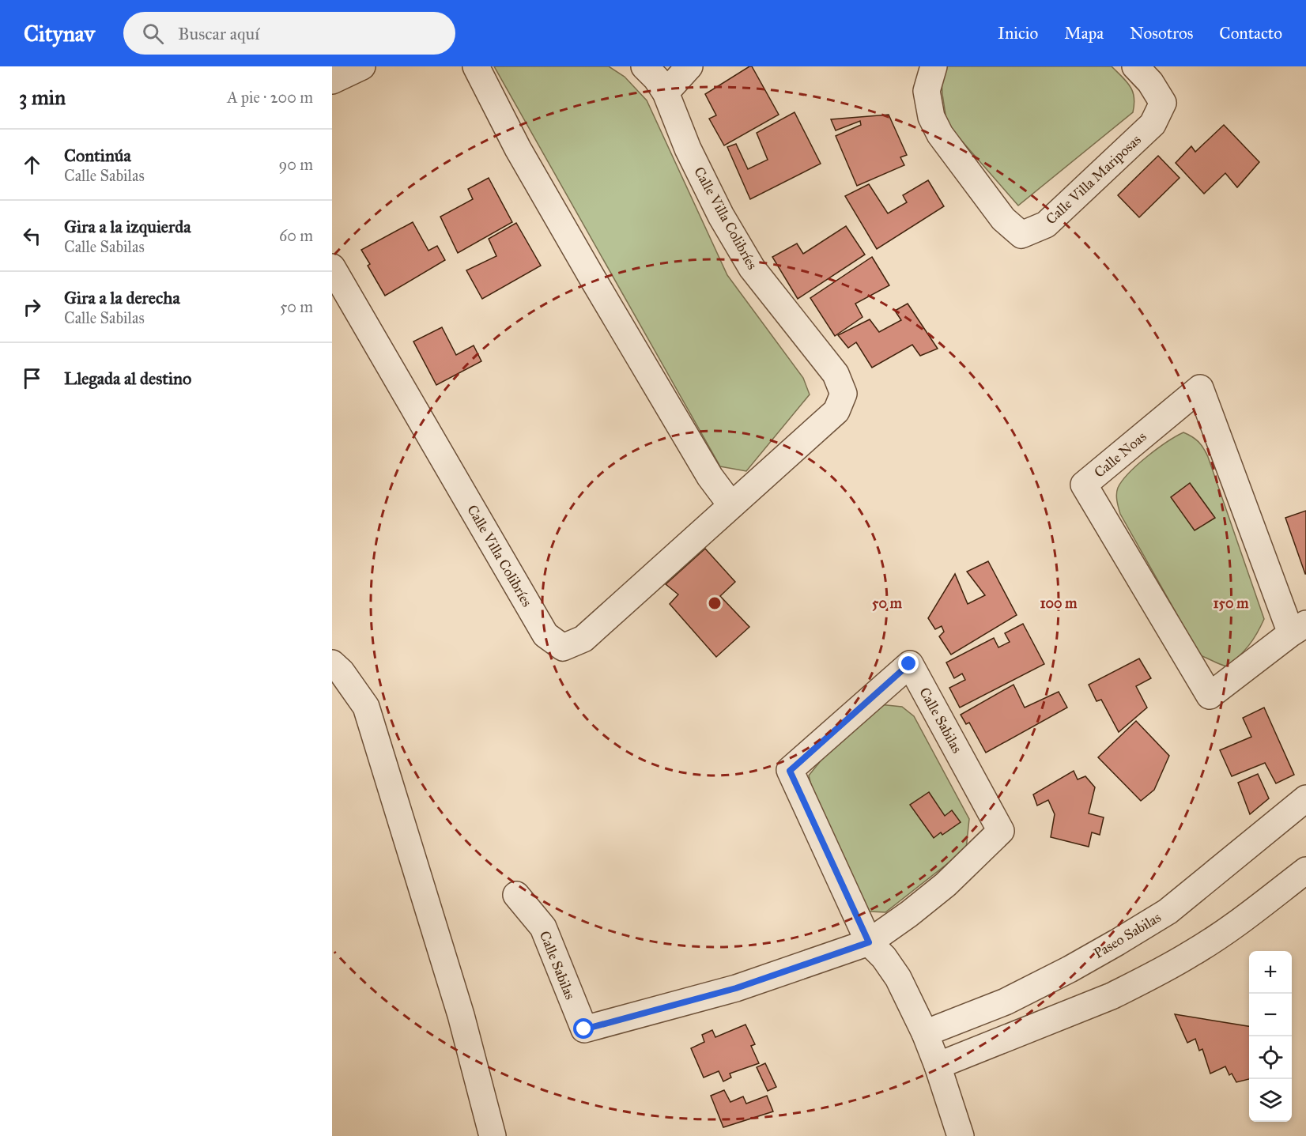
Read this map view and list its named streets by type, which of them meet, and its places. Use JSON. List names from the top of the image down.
{
  "streets": {
    "street": [
      "Calle Villa Mariposas",
      "Calle Villa Colibríes",
      "Calle Noas",
      "Calle Sabilas",
      "Paseo Sabilas"
    ]
  },
  "crossings": [
    ["Calle Sabilas", "Paseo Sabilas"]
  ],
  "page": {
    "header": "Citynav",
    "search": "Buscar aquí",
    "nav": [
      "Inicio",
      "Mapa",
      "Nosotros",
      "Contacto"
    ],
    "heading": ["3 min", "A pie · 200 m"],
    "list": [
      ["Continúa", "Calle Sabilas", "90 m"],
      ["Gira a la izquierda", "Calle Sabilas", "60 m"],
      ["Gira a la derecha", "Calle Sabilas", "50 m"],
      "Llegada al destino"
    ],
    "map_buttons": ["+", "−"]
  },
  "rings": ["50 m", "100 m", "150 m"]
}
